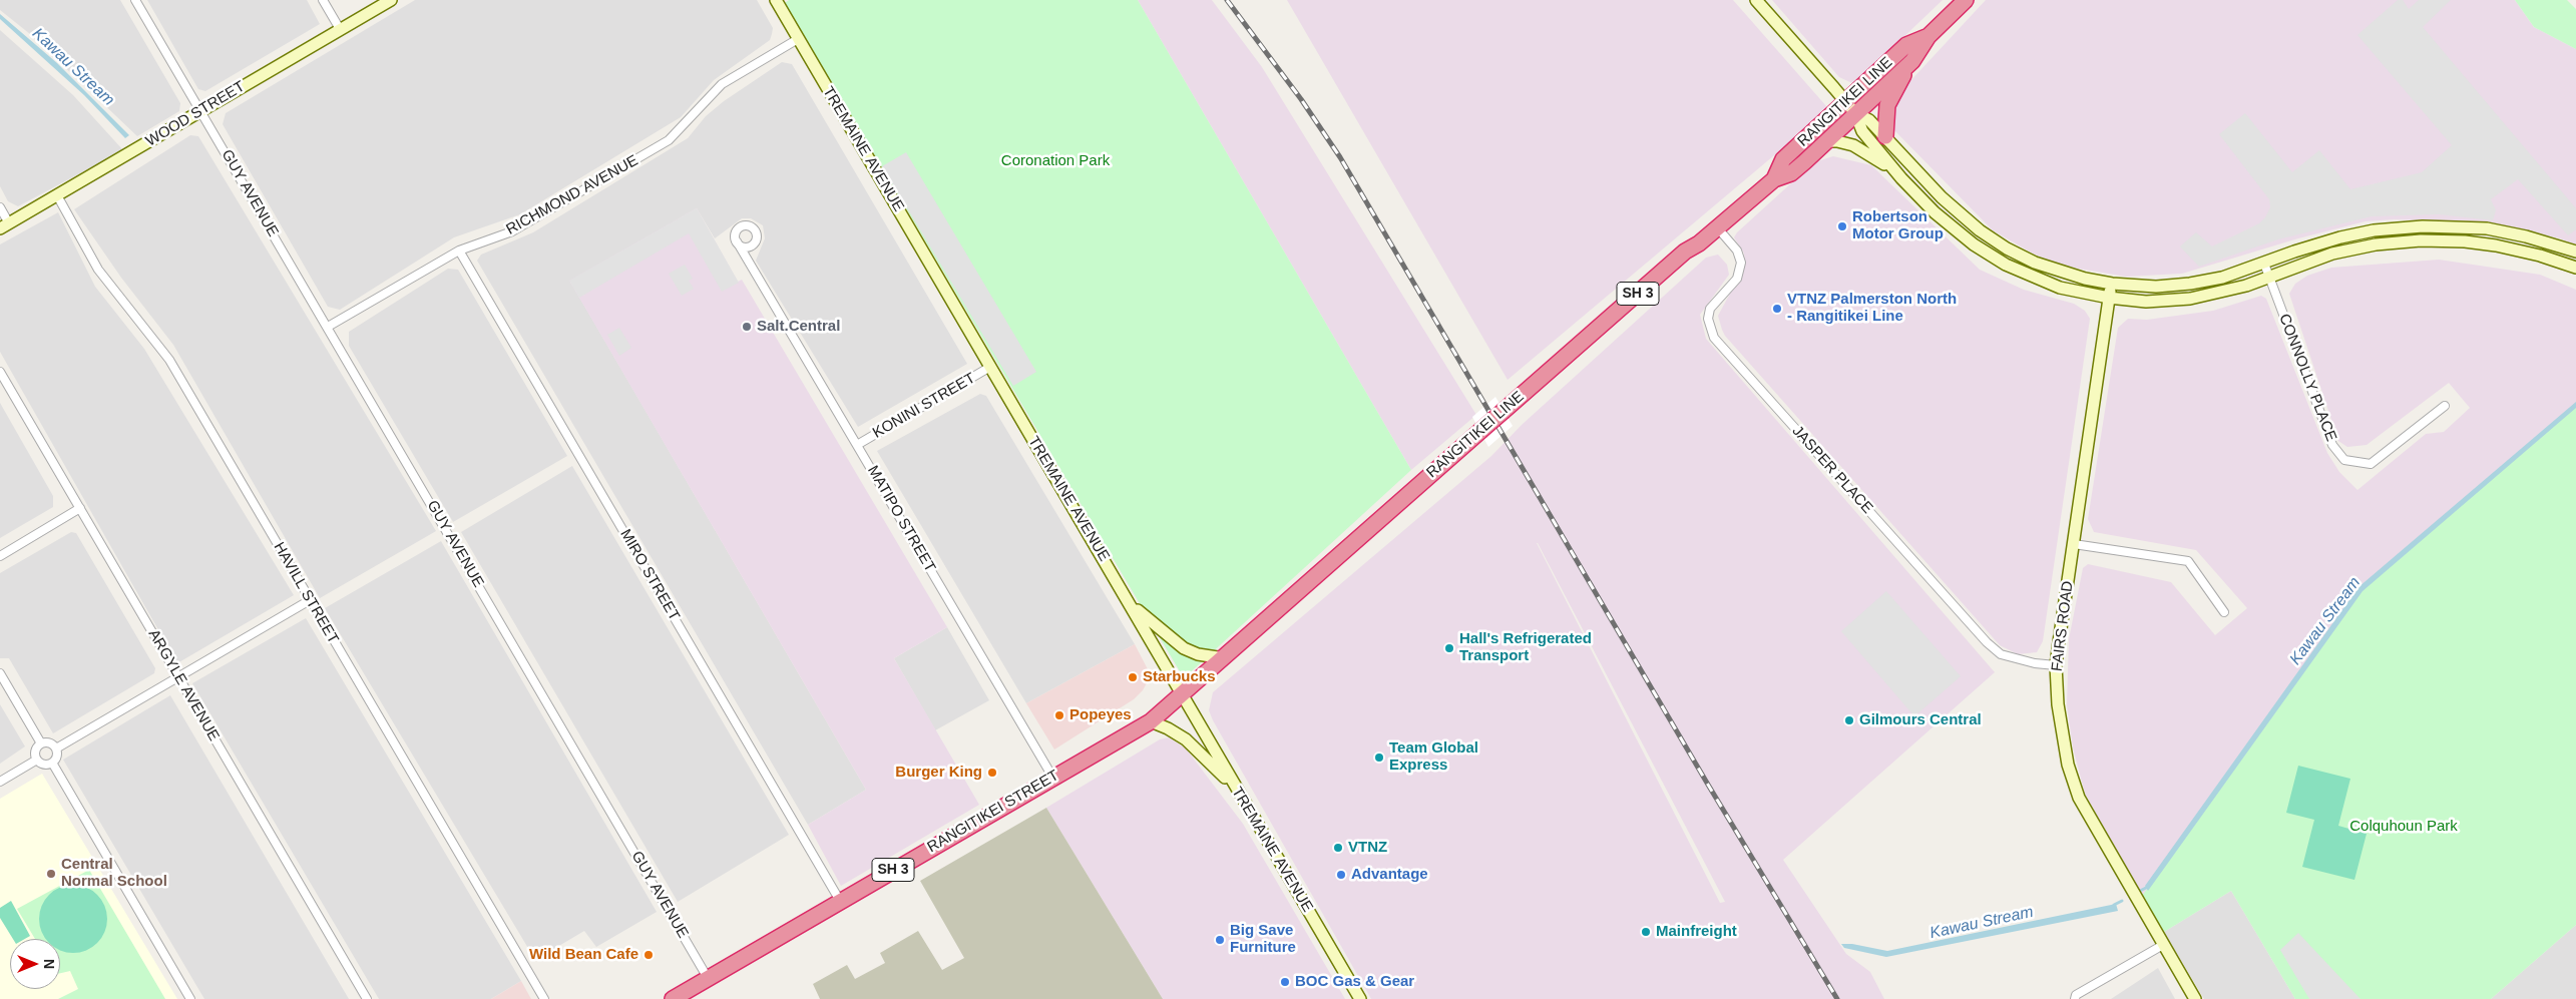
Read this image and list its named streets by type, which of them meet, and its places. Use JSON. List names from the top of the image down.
{
  "streets": {
    "highway": ["RANGITIKEI LINE", "SH 3", "RANGITIKEI STREET"],
    "main road": ["WOOD STREET", "TREMAINE AVENUE", "FAIRS ROAD"],
    "street": [
      "GUY AVENUE",
      "RICHMOND AVENUE",
      "CONNOLLY PLACE",
      "KONINI STREET",
      "JASPER PLACE",
      "MATIPO STREET",
      "MIRO STREET",
      "HAVILL STREET",
      "ARGYLE AVENUE"
    ]
  },
  "crossings": [
    ["RANGITIKEI LINE", "TREMAINE AVENUE"],
    ["RANGITIKEI LINE", "JASPER PLACE"],
    ["RANGITIKEI LINE", "RANGITIKEI STREET"],
    ["WOOD STREET", "GUY AVENUE"],
    ["WOOD STREET", "HAVILL STREET"],
    ["TREMAINE AVENUE", "RICHMOND AVENUE"],
    ["TREMAINE AVENUE", "KONINI STREET"],
    ["TREMAINE AVENUE", "RANGITIKEI STREET"],
    ["GUY AVENUE", "RICHMOND AVENUE"],
    ["GUY AVENUE", "RANGITIKEI STREET"],
    ["RICHMOND AVENUE", "MIRO STREET"],
    ["KONINI STREET", "MATIPO STREET"],
    ["JASPER PLACE", "FAIRS ROAD"],
    ["MATIPO STREET", "RANGITIKEI STREET"],
    ["MIRO STREET", "RANGITIKEI STREET"]
  ],
  "water": ["Kawau Stream"],
  "parks": ["Coronation Park", "Colquhoun Park"],
  "places": [
    "Robertson Motor Group",
    "VTNZ Palmerston North - Rangitikei Line",
    "Salt.Central",
    "Hall's Refrigerated Transport",
    "Starbucks",
    "Popeyes",
    "Gilmours Central",
    "Team Global Express",
    "Burger King",
    "VTNZ",
    "Central Normal School",
    "Advantage",
    "Mainfreight",
    "Big Save Furniture",
    "Wild Bean Cafe",
    "BOC Gas & Gear"
  ],
  "north": "right"
}
